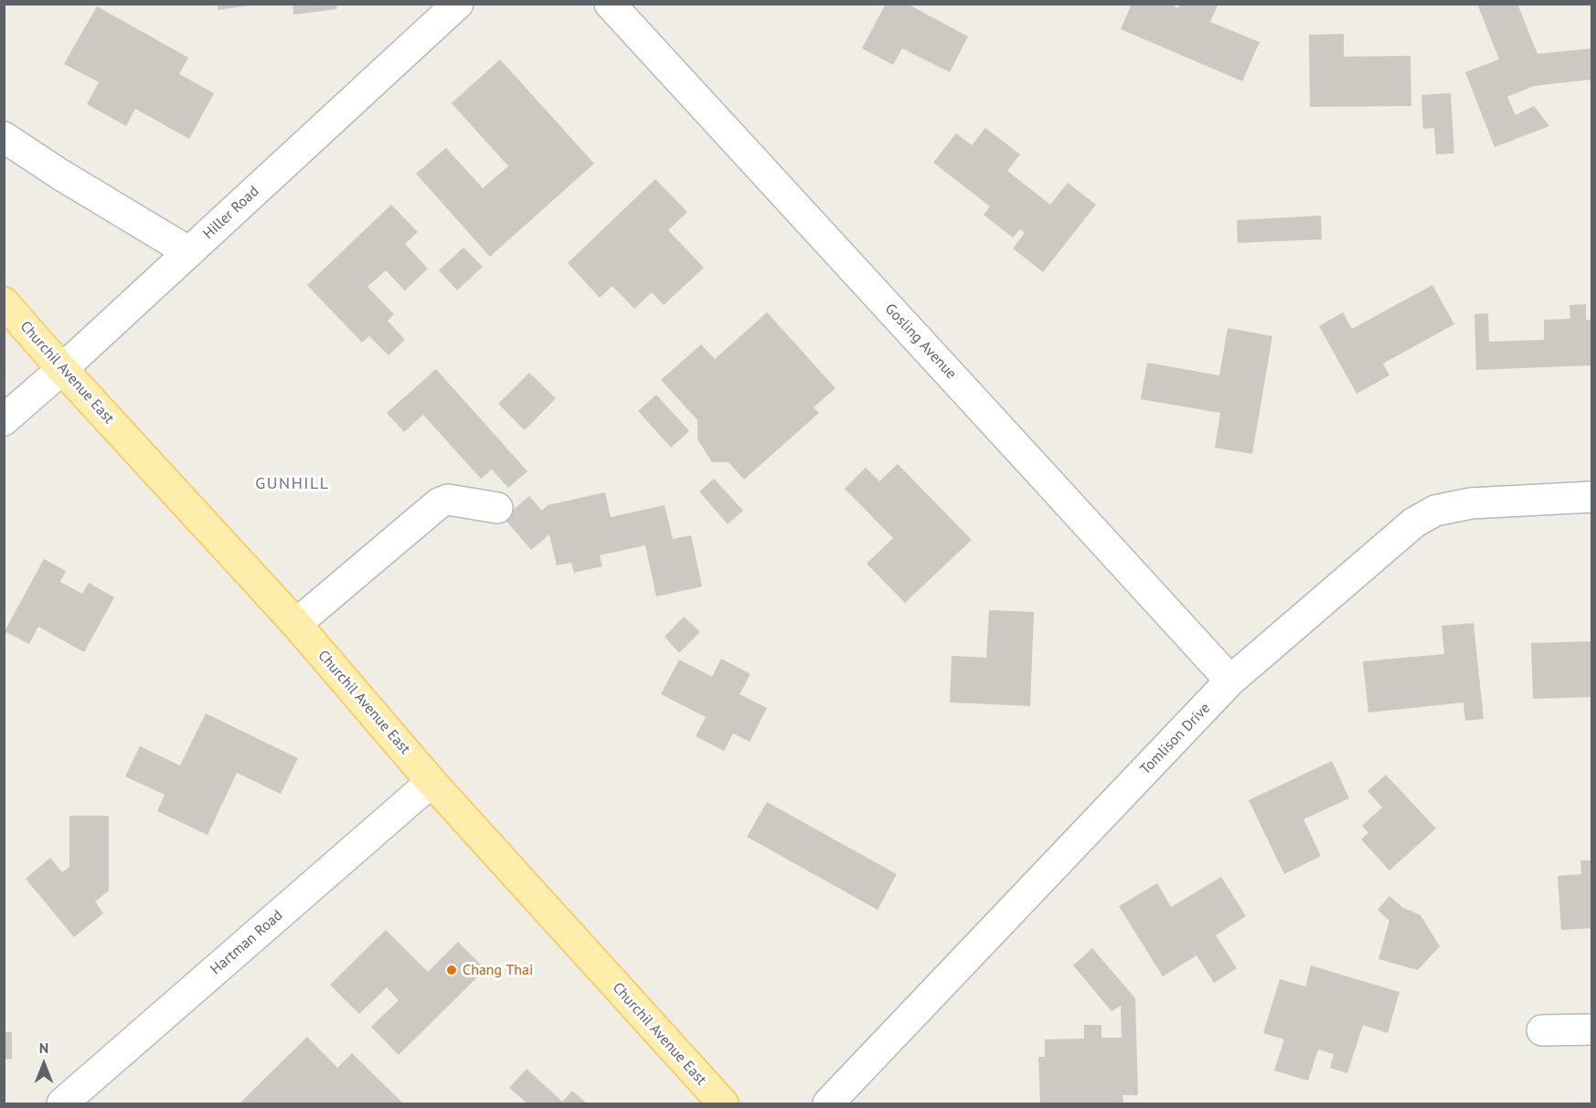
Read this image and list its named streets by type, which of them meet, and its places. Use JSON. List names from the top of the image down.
{
  "streets": {
    "main road": ["Churchil Avenue East"],
    "street": [
      "Hiller Road",
      "Gosling Avenue",
      "Tomlison Drive",
      "Hartman Road"
    ]
  },
  "crossings": [
    ["Hiller Road", "Churchil Avenue East"],
    ["Gosling Avenue", "Tomlison Drive"],
    ["Churchil Avenue East", "Hartman Road"]
  ],
  "districts": ["GUNHILL"],
  "places": ["Chang Thai"],
  "north": "top"
}
